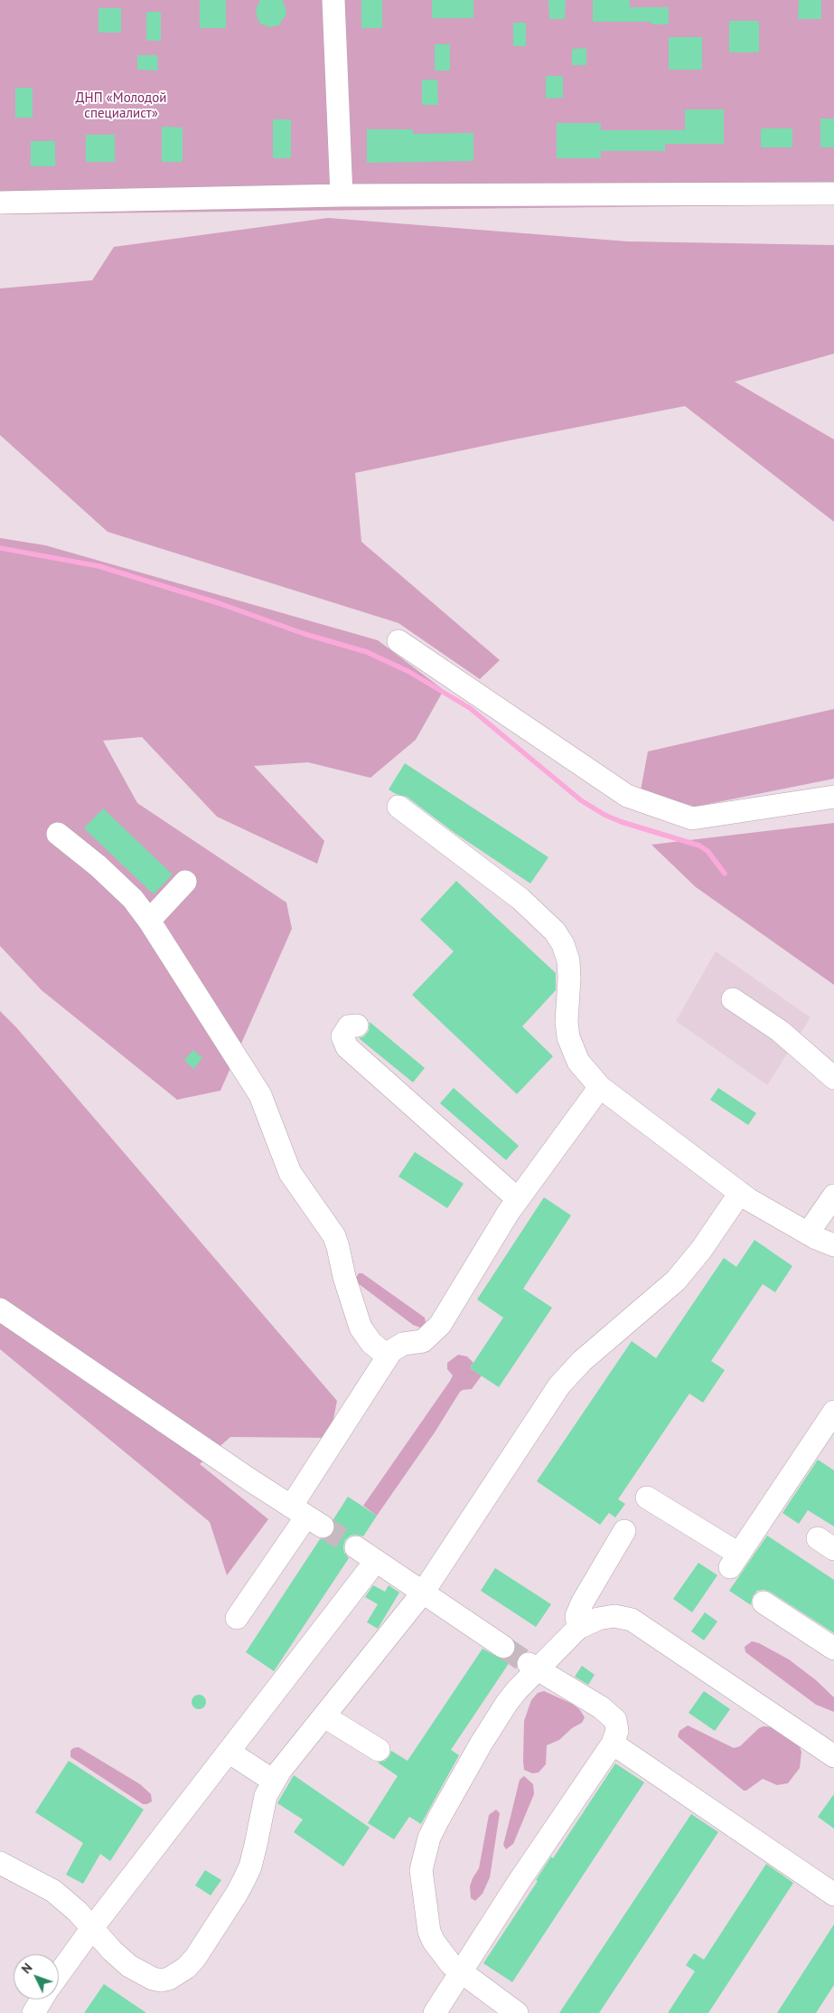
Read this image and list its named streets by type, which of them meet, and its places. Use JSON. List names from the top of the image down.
{
  "parks": ["ДНП «Молодой специалист»"],
  "north": "top left"
}
